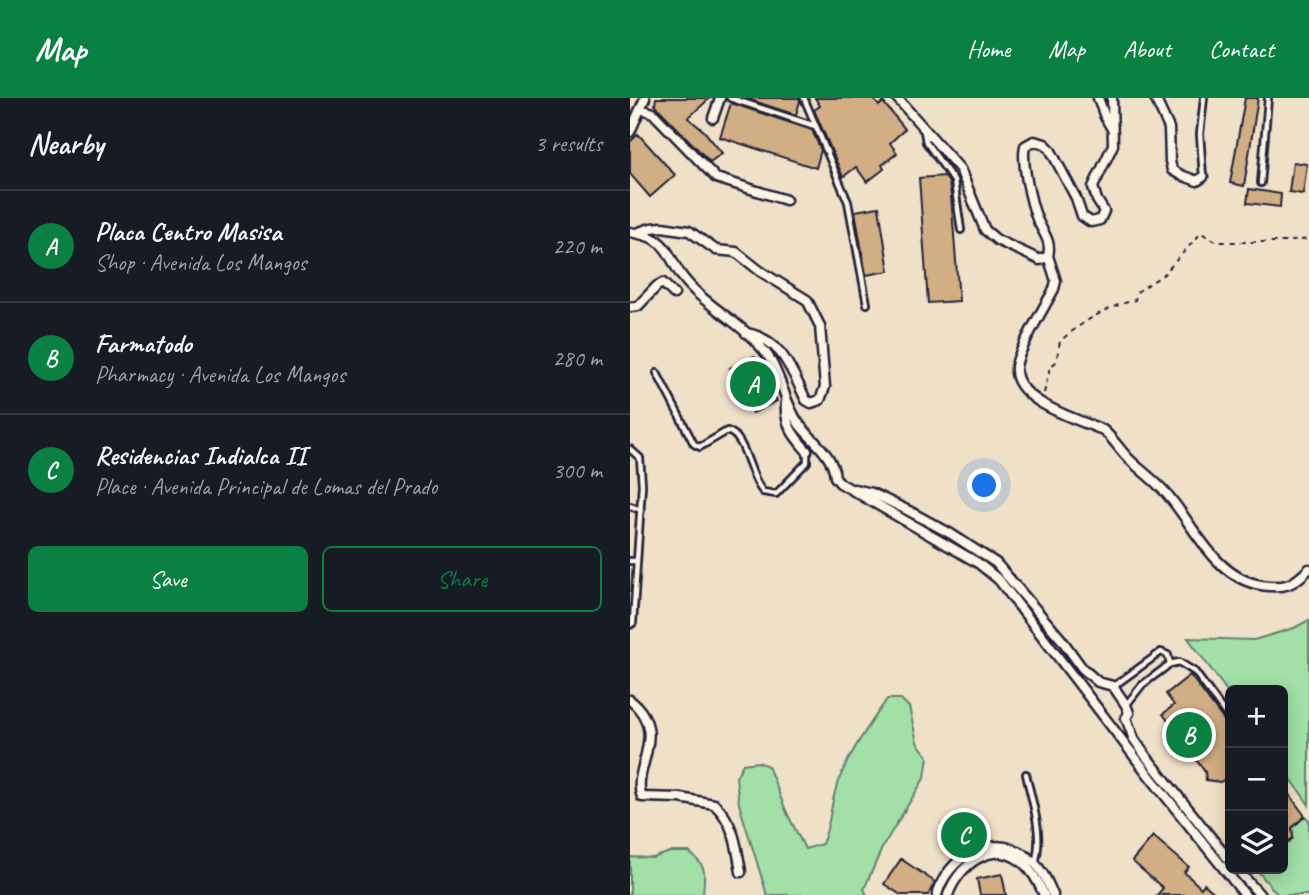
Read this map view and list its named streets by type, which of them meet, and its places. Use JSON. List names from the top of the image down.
{
  "page": {
    "header": "Map",
    "nav": [
      "Home",
      "Map",
      "About",
      "Contact"
    ],
    "heading": ["Nearby", "3 results"],
    "list": [
      {
        "mark": "A",
        "name": "Placa Centro Masisa",
        "note": "Shop · Avenida Los Mangos",
        "value": "220 m"
      },
      {
        "mark": "B",
        "name": "Farmatodo",
        "note": "Pharmacy · Avenida Los Mangos",
        "value": "280 m"
      },
      {
        "mark": "C",
        "name": "Residencias Indialca II",
        "note": "Place · Avenida Principal de Lomas del Prado",
        "value": "300 m"
      }
    ],
    "pins": ["A", "B", "C"],
    "buttons": ["Save", "Share"],
    "map_buttons": ["+", "−"]
  }
}
